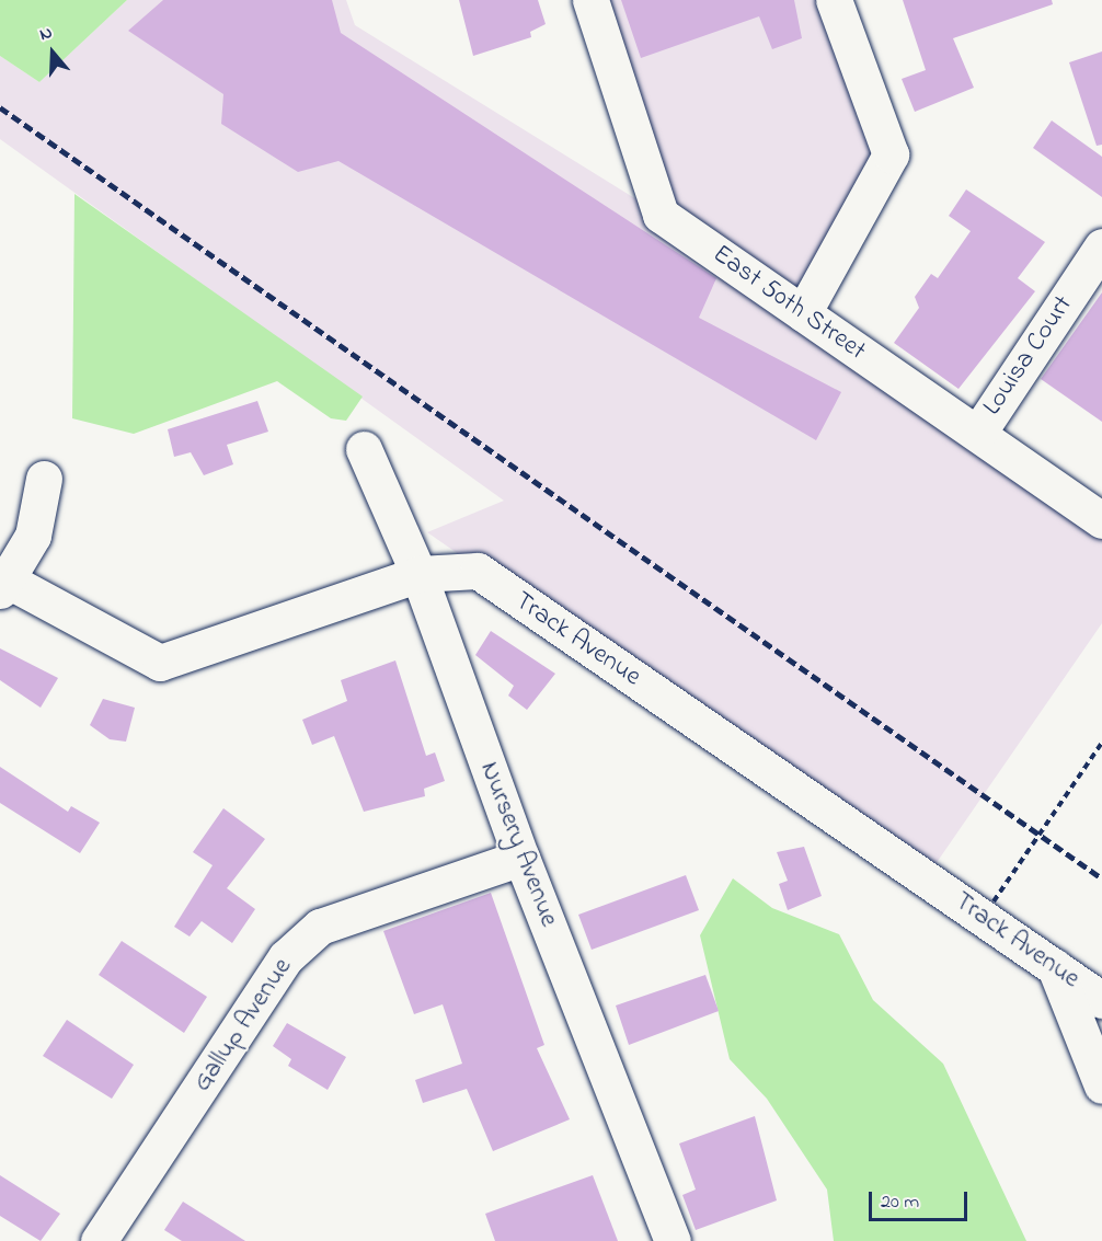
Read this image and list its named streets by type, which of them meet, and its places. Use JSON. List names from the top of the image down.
{
  "streets": {
    "street": [
      "East 50th Street",
      "Louisa Court",
      "Track Avenue",
      "Nursery Avenue",
      "Gallup Avenue"
    ]
  },
  "crossings": [
    ["East 50th Street", "Louisa Court"],
    ["Track Avenue", "Nursery Avenue"],
    ["Nursery Avenue", "Gallup Avenue"]
  ],
  "scale_bar": "20 m",
  "north": "top"
}
